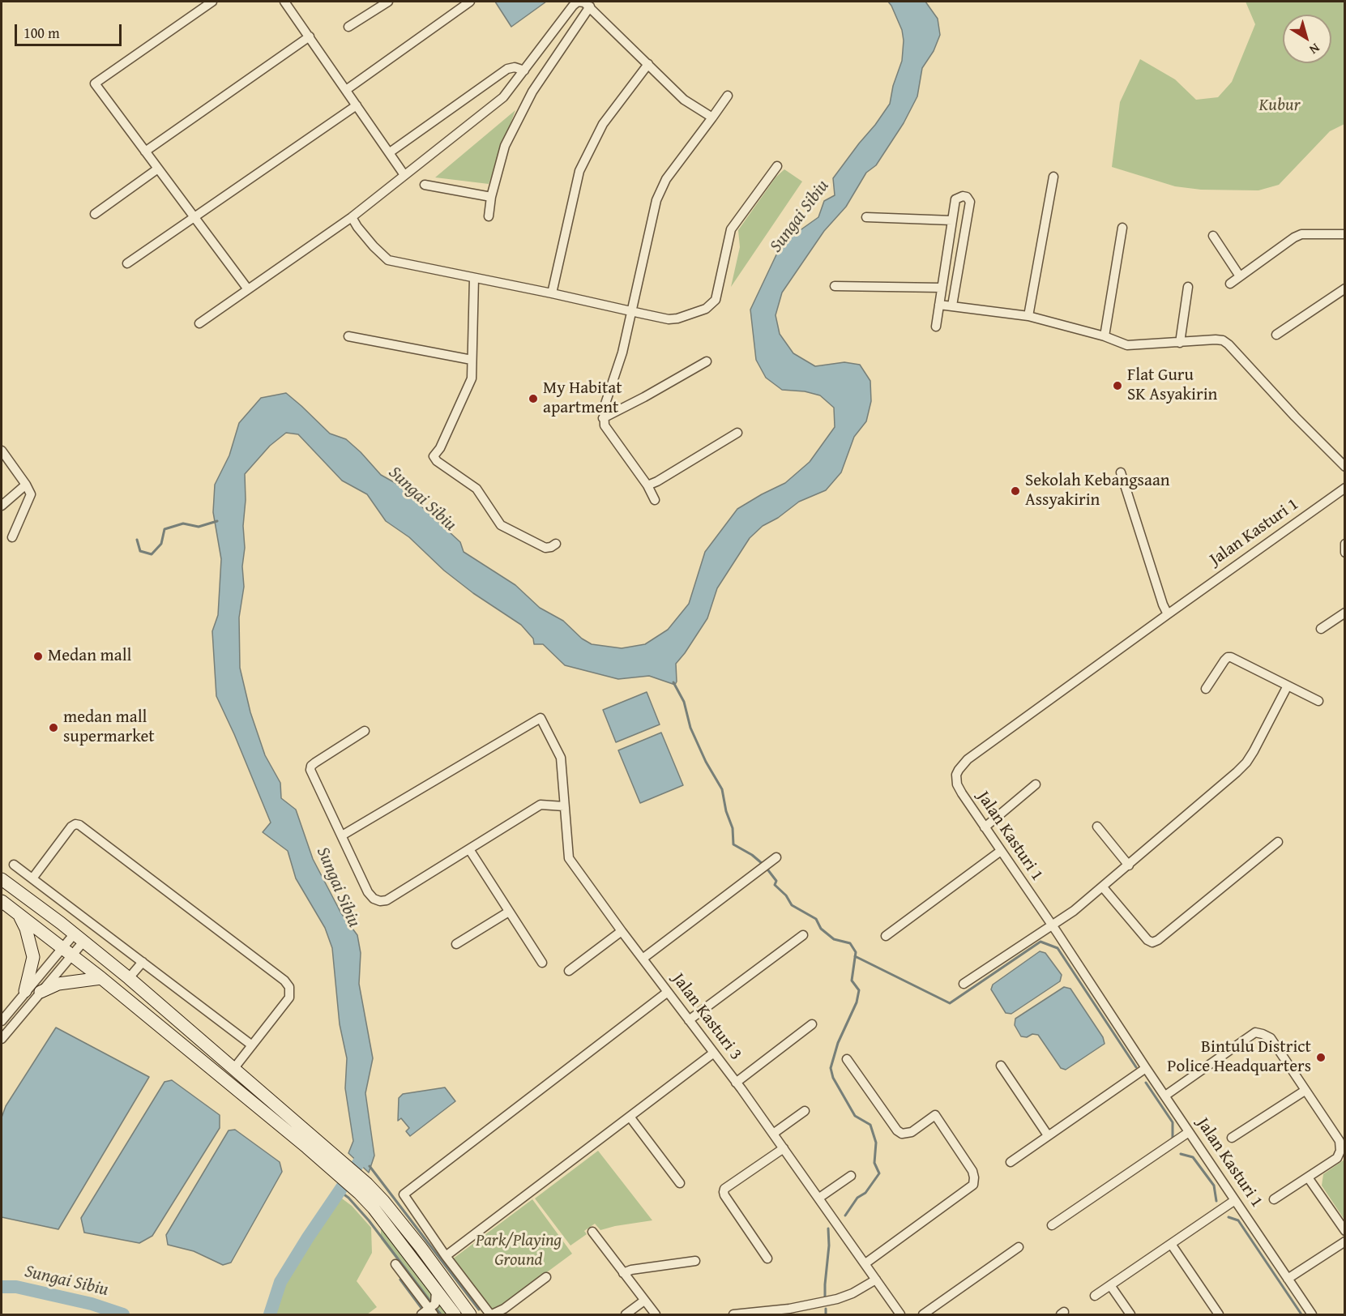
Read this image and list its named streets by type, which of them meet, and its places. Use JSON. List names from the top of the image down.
{
  "streets": {
    "street": ["Jalan Kasturi 1", "Jalan Kasturi 3"]
  },
  "water": ["Sungai Sibiu"],
  "parks": ["Kubur", "Park/Playing Ground"],
  "places": [
    "Flat Guru SK Asyakirin",
    "My Habitat apartment",
    "Sekolah Kebangsaan Assyakirin",
    "Medan mall",
    "medan mall supermarket",
    "Bintulu District Police Headquarters"
  ],
  "scale_bar": "100 m",
  "north": "bottom right"
}
